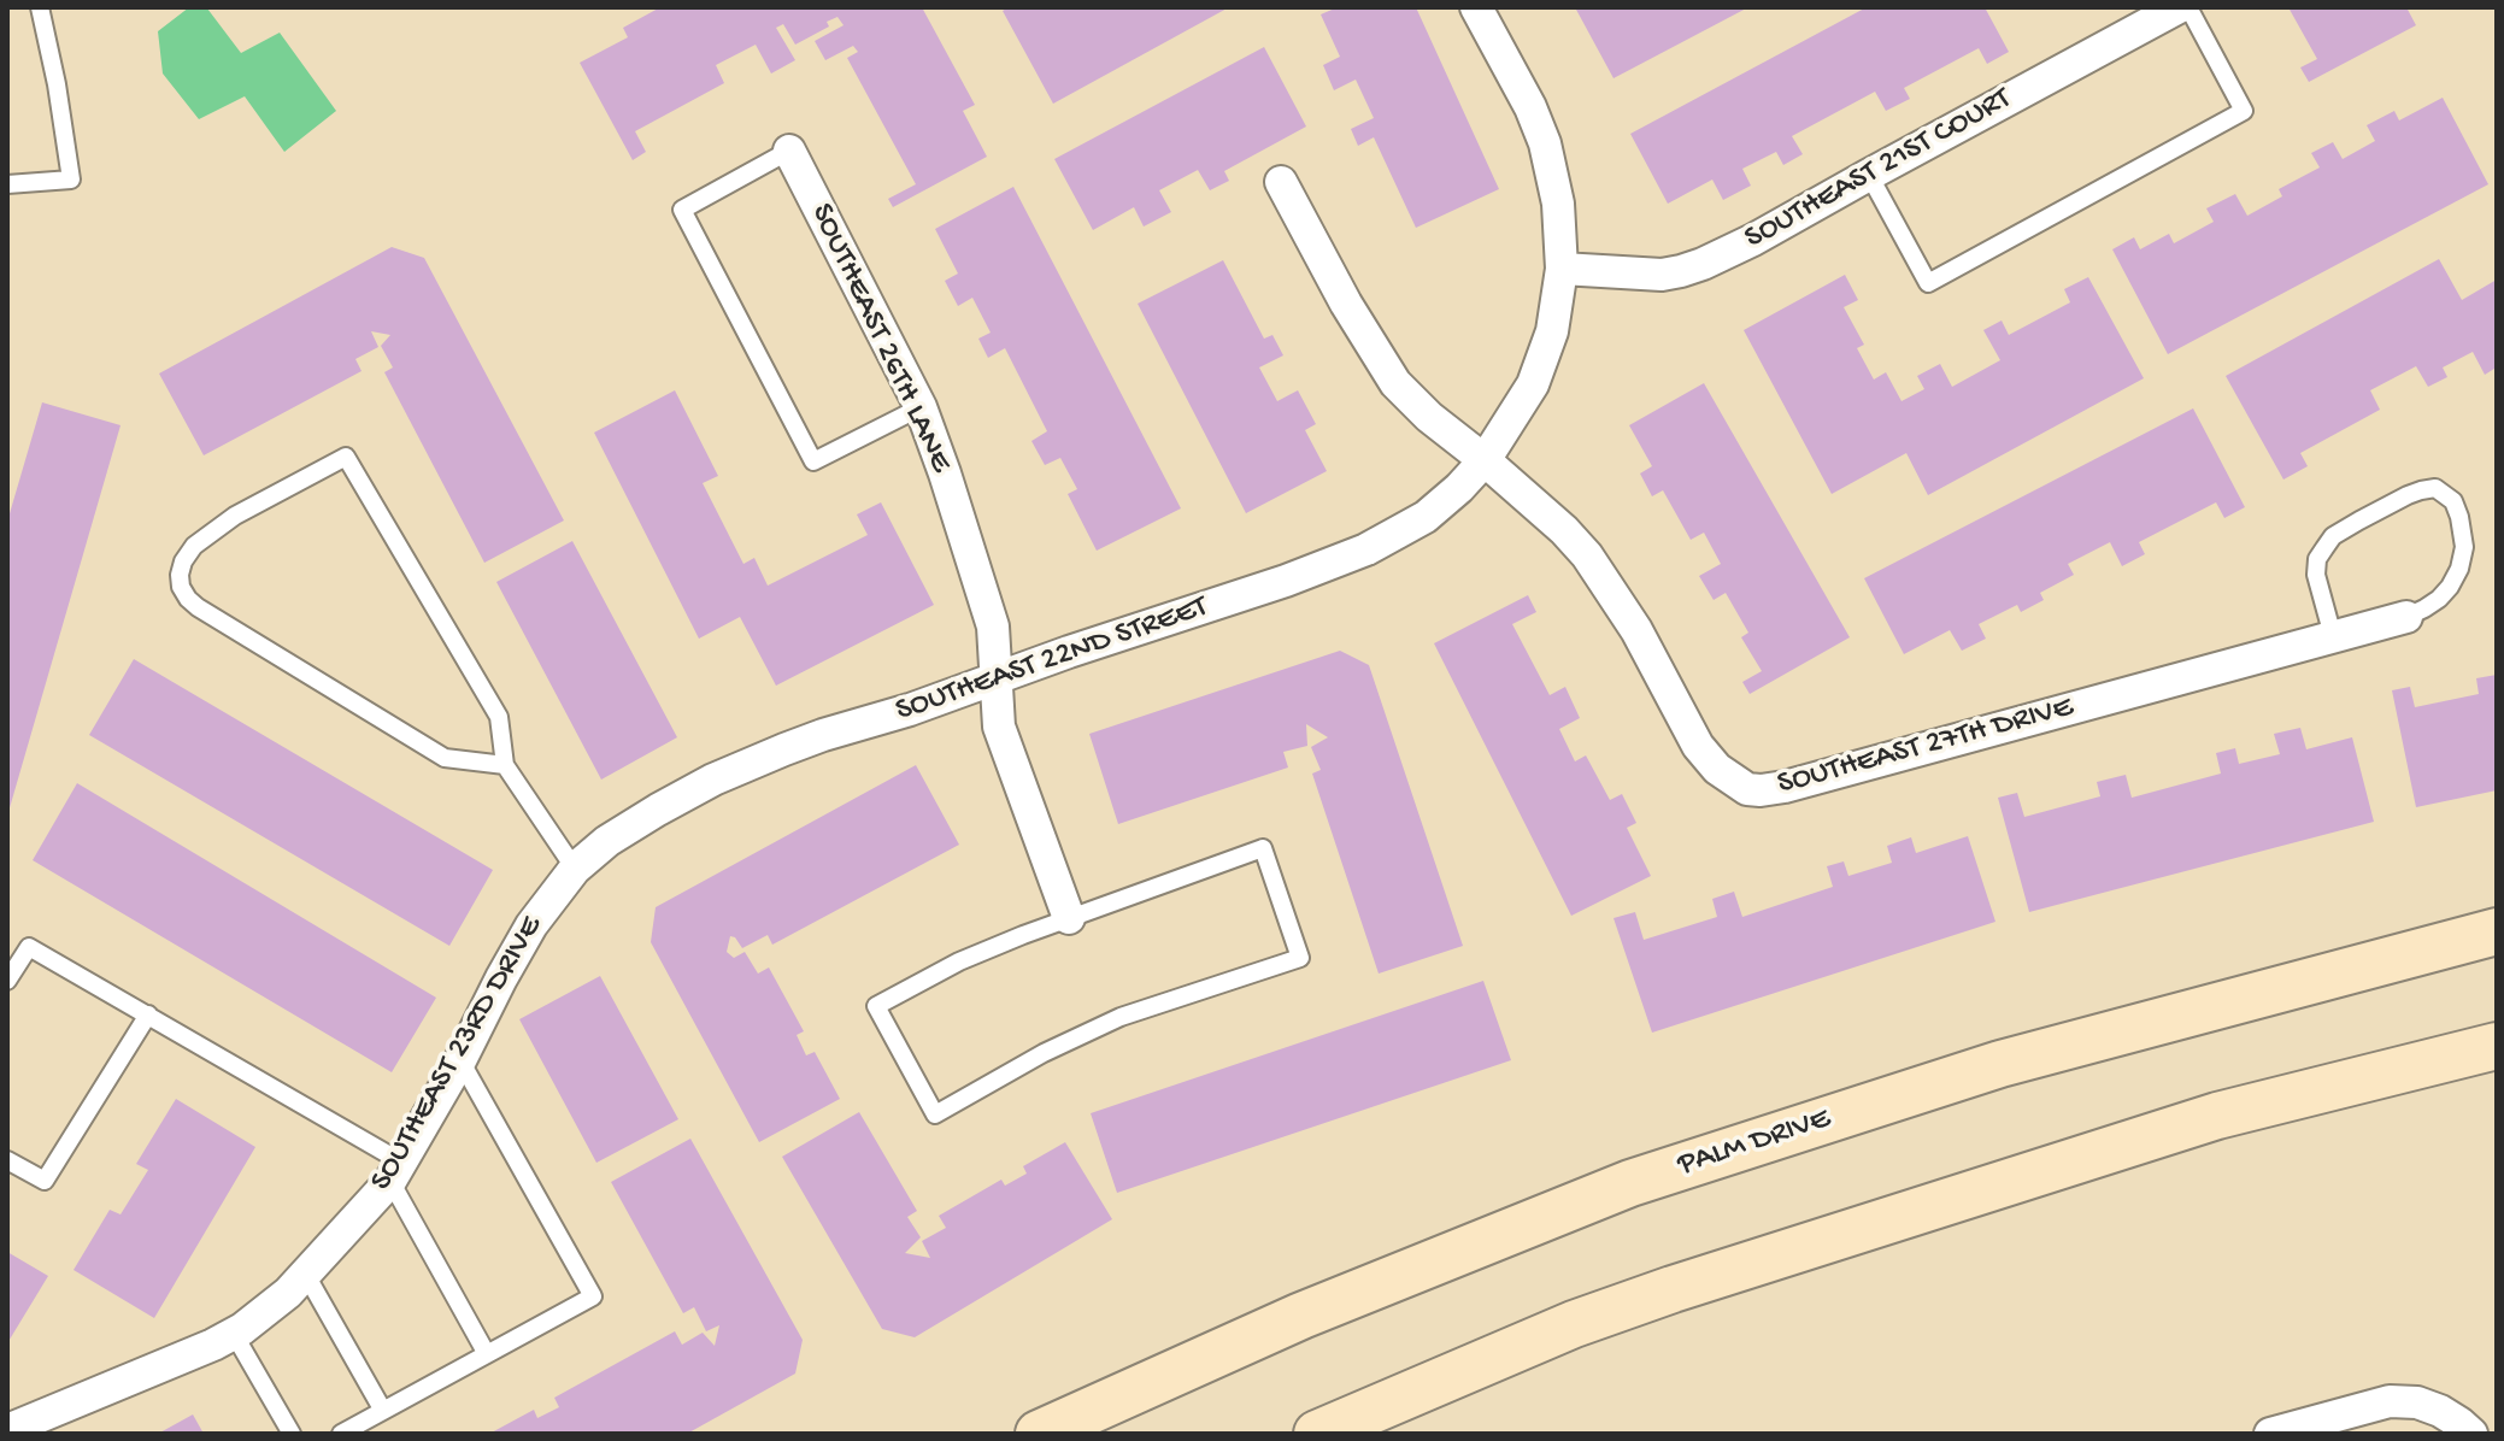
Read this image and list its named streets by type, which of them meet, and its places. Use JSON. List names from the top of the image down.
{
  "streets": {
    "main road": ["PALM DRIVE"],
    "street": [
      "SOUTHEAST 21ST COURT",
      "SOUTHEAST 26TH LANE",
      "SOUTHEAST 22ND STREET",
      "SOUTHEAST 27TH DRIVE",
      "SOUTHEAST 23RD DRIVE"
    ]
  },
  "crossings": [
    ["SOUTHEAST 21ST COURT", "SOUTHEAST 22ND STREET"],
    ["SOUTHEAST 26TH LANE", "SOUTHEAST 22ND STREET"],
    ["SOUTHEAST 22ND STREET", "SOUTHEAST 27TH DRIVE"],
    ["SOUTHEAST 22ND STREET", "SOUTHEAST 23RD DRIVE"]
  ]
}
